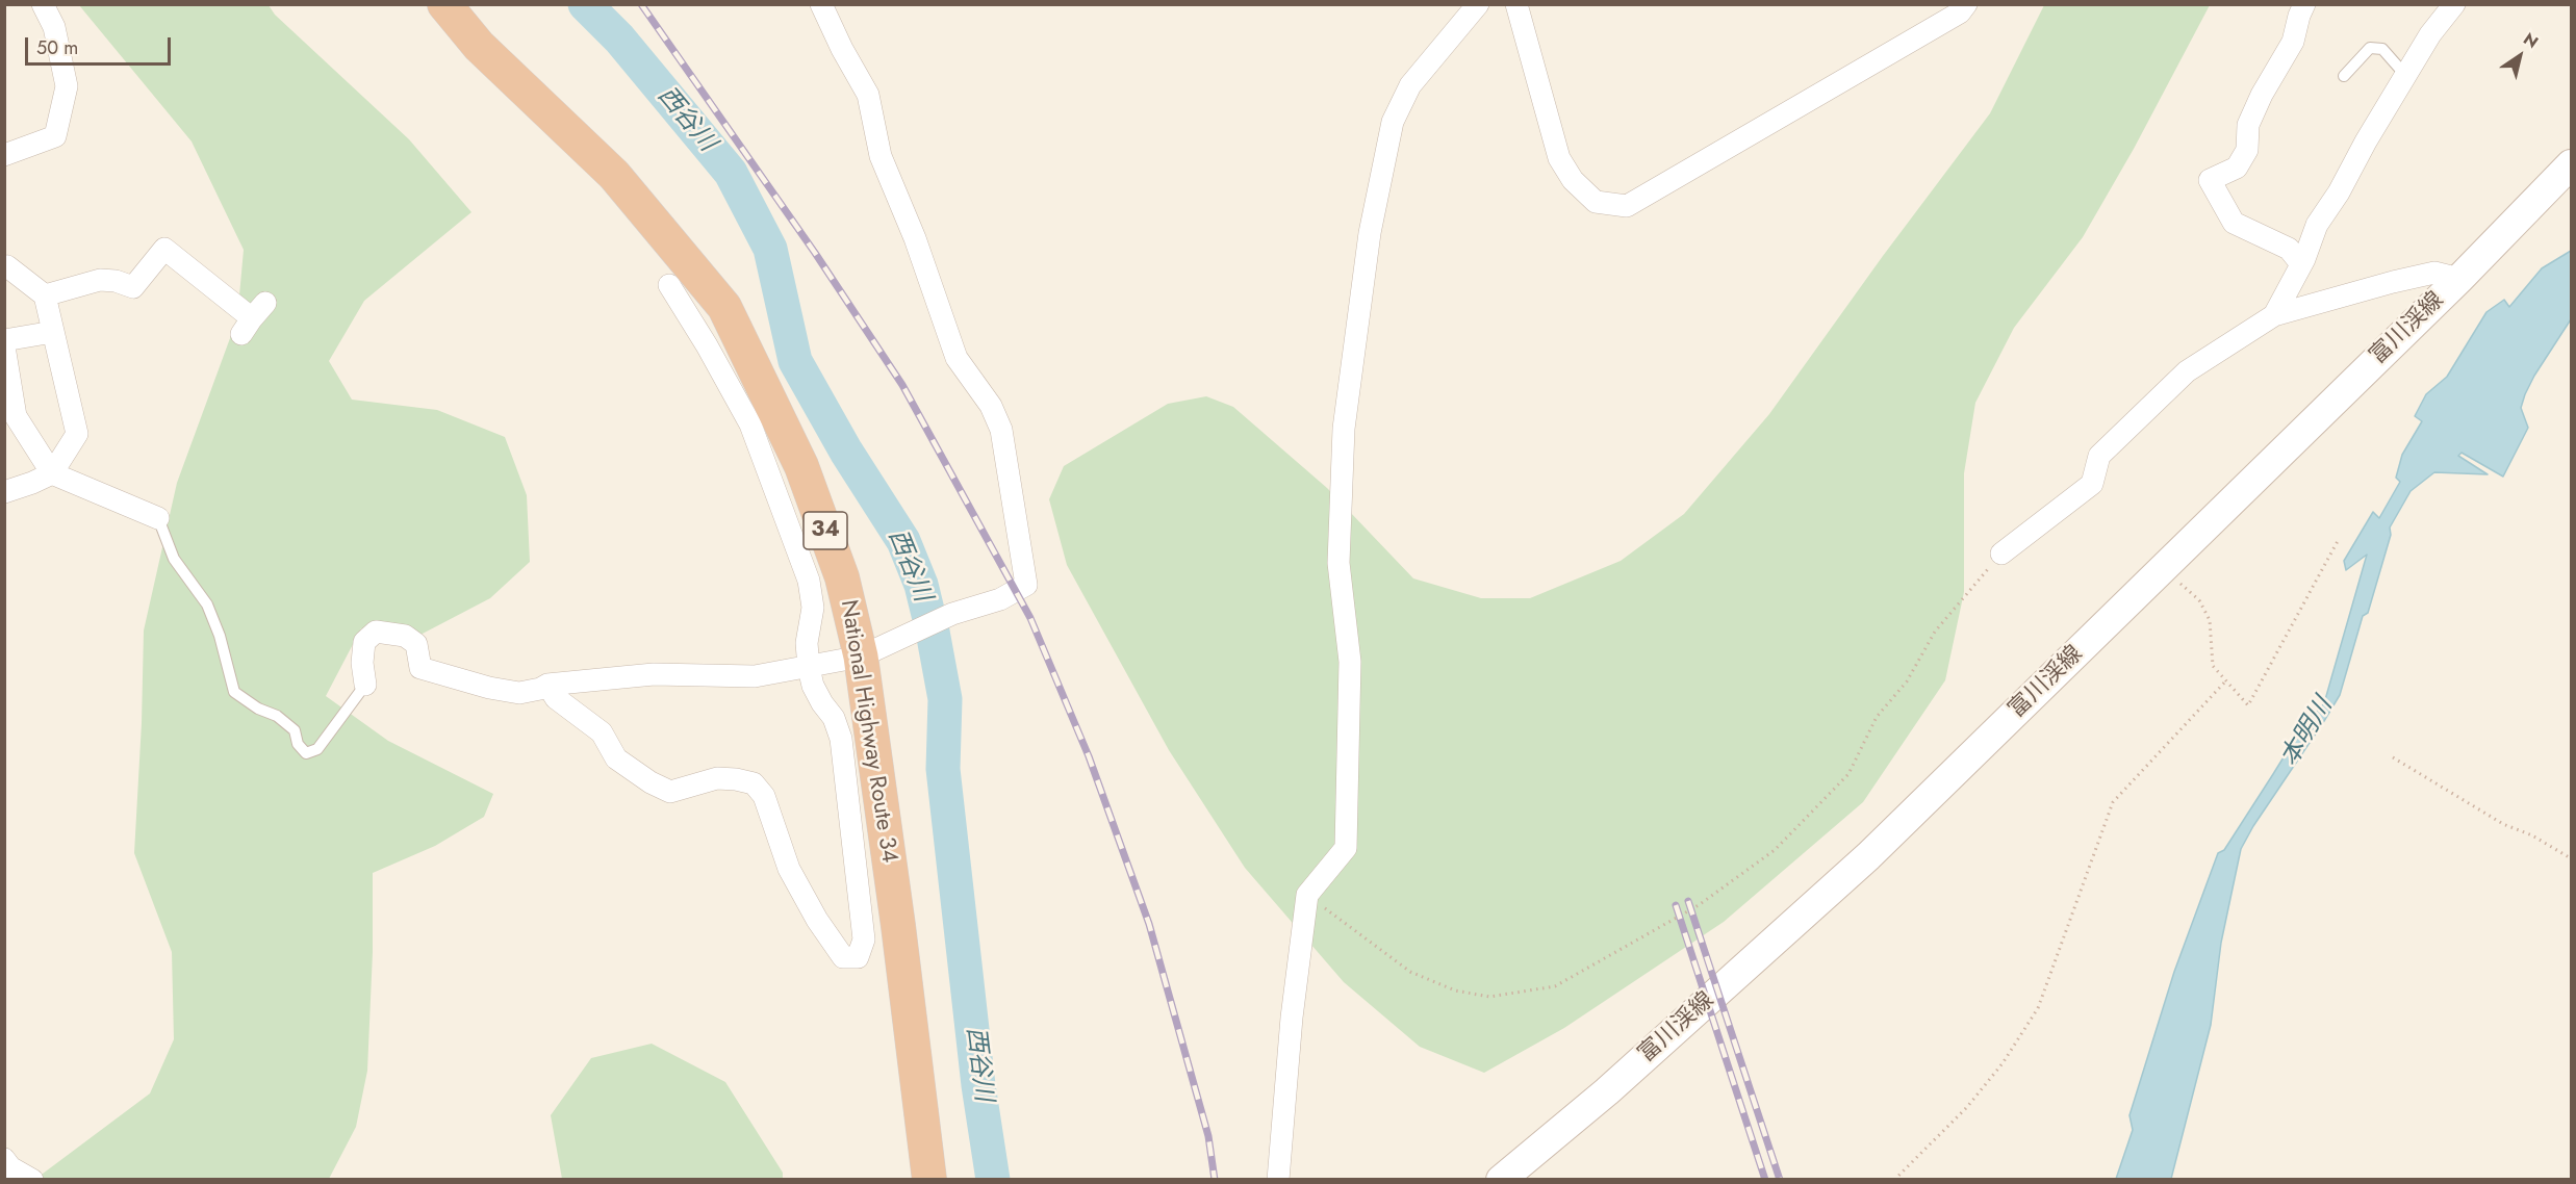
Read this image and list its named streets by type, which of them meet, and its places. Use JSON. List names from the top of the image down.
{
  "streets": {
    "highway": ["34", "National Highway Route 34"],
    "main road": ["富川渓線"]
  },
  "water": ["西谷川", "本明川"],
  "scale_bar": "50 m",
  "north": "top right"
}
